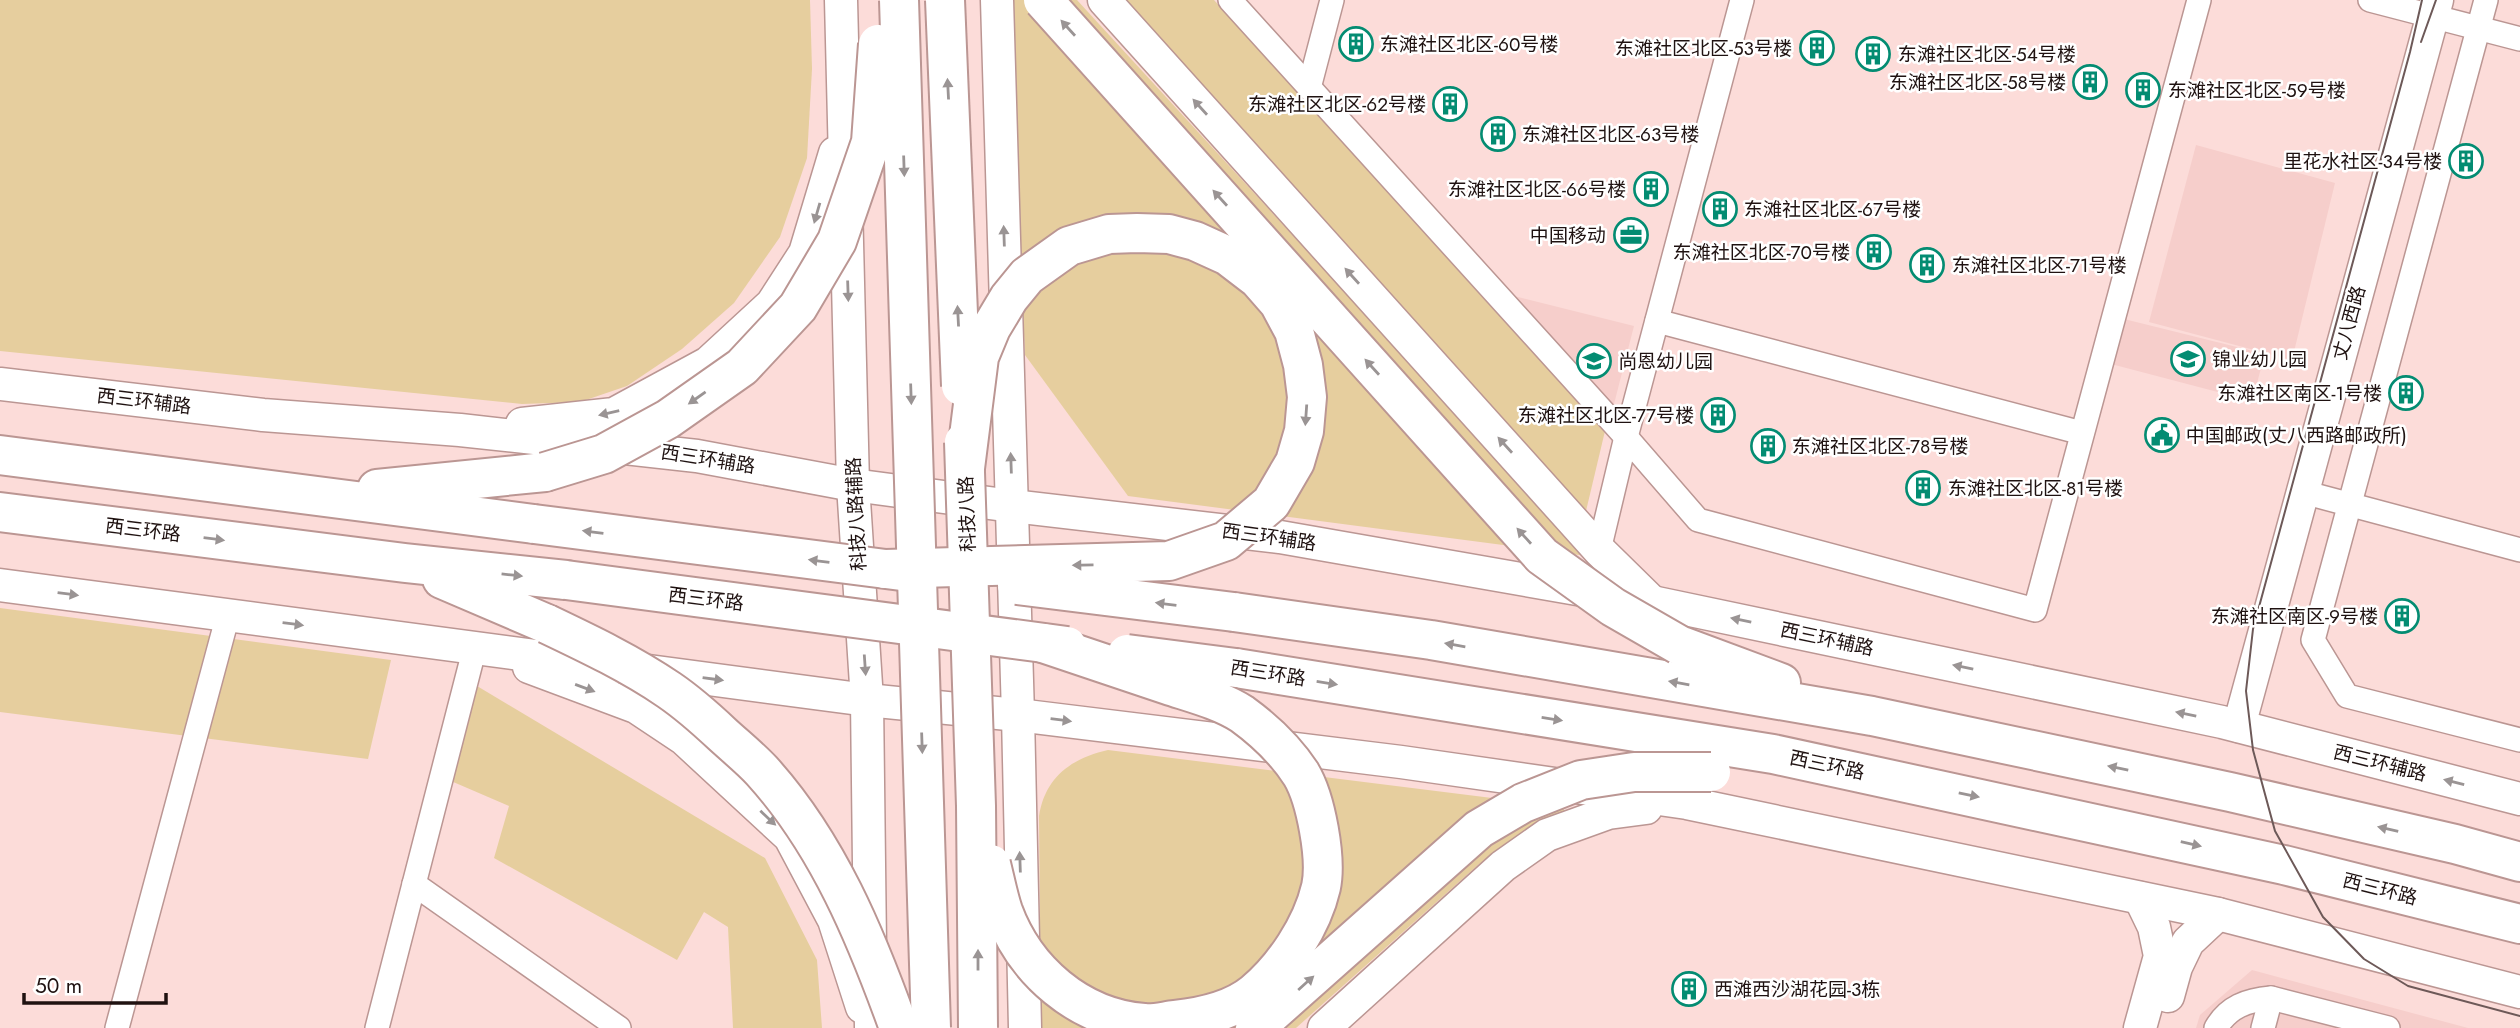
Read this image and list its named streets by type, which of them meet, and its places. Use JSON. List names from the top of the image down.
{
  "streets": {
    "highway": ["科技八路", "西三环路"],
    "main road": ["丈八西路", "西三环辅路", "科技八路辅路"]
  },
  "crossings": [
    ["丈八西路", "西三环辅路"],
    ["西三环辅路", "科技八路辅路"]
  ],
  "places": {
    "building": [
      "东滩社区北区-60号楼",
      "东滩社区北区-53号楼",
      "东滩社区北区-54号楼",
      "东滩社区北区-58号楼",
      "东滩社区北区-59号楼",
      "东滩社区北区-62号楼",
      "东滩社区北区-63号楼",
      "里花水社区-34号楼",
      "东滩社区北区-66号楼",
      "东滩社区北区-67号楼",
      "东滩社区北区-70号楼",
      "东滩社区北区-71号楼",
      "东滩社区南区-1号楼",
      "东滩社区北区-77号楼",
      "东滩社区北区-78号楼",
      "东滩社区北区-81号楼",
      "东滩社区南区-9号楼",
      "西滩西沙湖花园-3栋"
    ],
    "office": ["中国移动"],
    "school or university": ["锦业幼儿园", "尚恩幼儿园"],
    "public building": ["中国邮政(丈八西路邮政所)"]
  },
  "scale_bar": "50 m"
}
